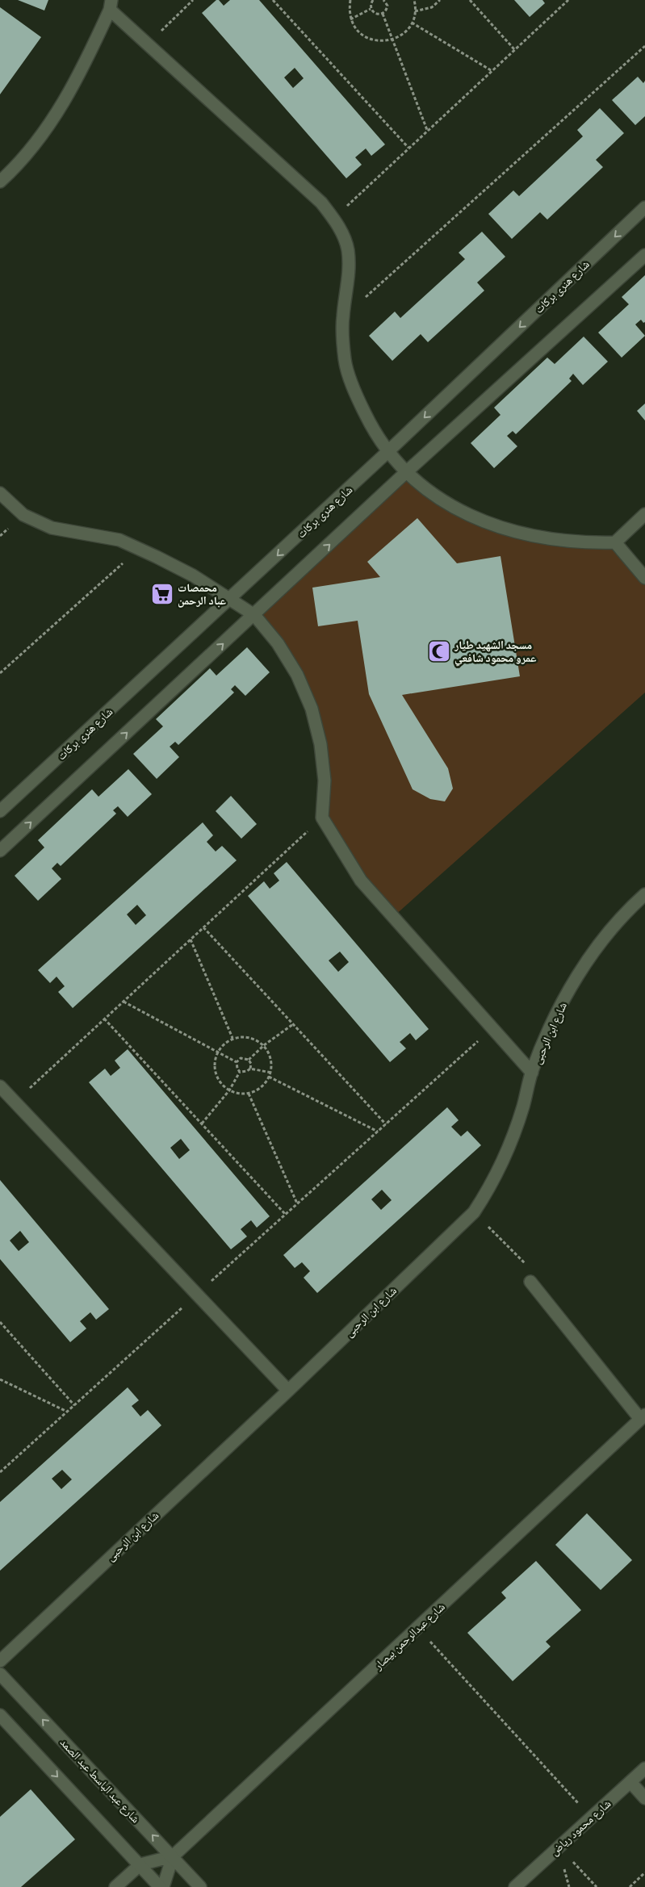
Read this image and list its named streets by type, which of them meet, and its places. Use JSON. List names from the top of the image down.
{
  "streets": {
    "street": [
      "شارع هنرى بركات",
      "شارع ابن الرحبى",
      "شارع عبدالرحمن بيصار",
      "شارع عبد الباسط عبد الصمد",
      "شارع محمود رياض"
    ]
  },
  "crossings": [
    ["شارع عبدالرحمن بيصار", "شارع عبد الباسط عبد الصمد"]
  ],
  "places": {
    "supermarket": ["محمصات عباد الرحمن"],
    "mosque": ["مسجد الشهيد طيار عمرو محمود شافعي"]
  }
}
